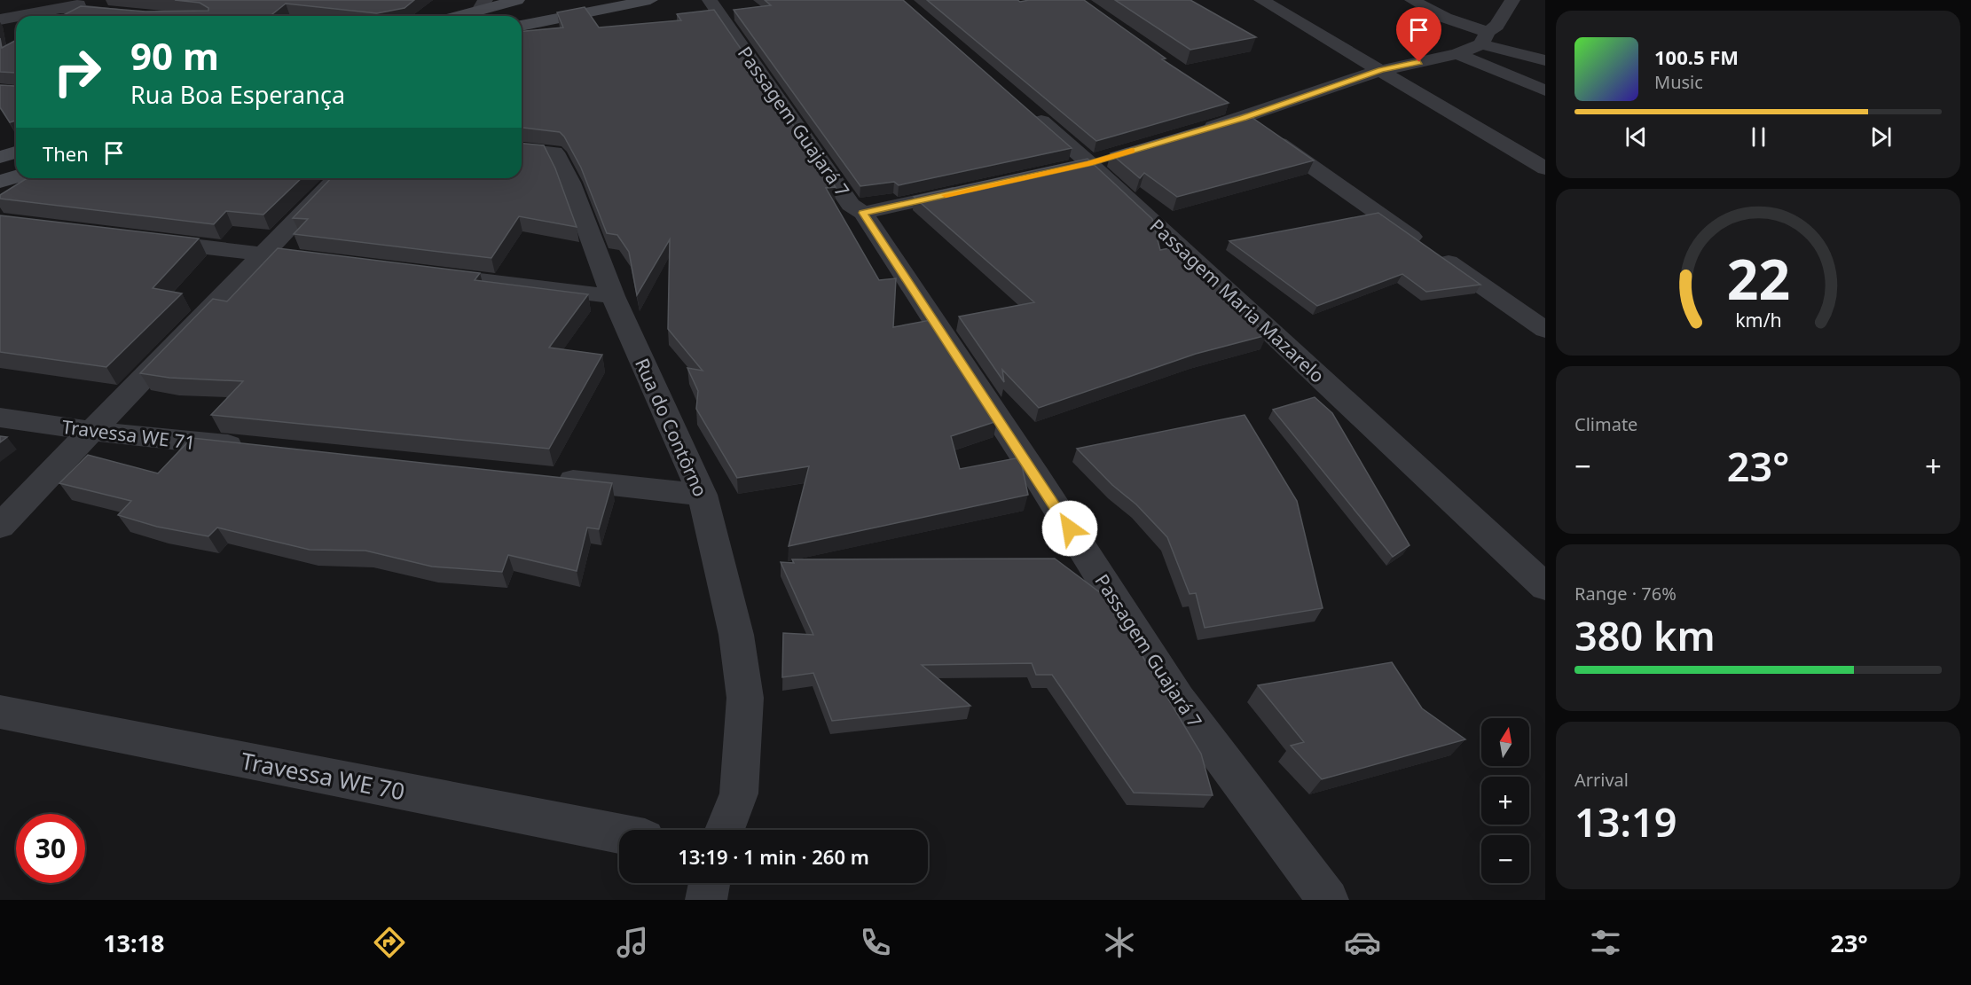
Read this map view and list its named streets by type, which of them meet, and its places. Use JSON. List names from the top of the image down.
{
  "streets": {
    "street": [
      "Passagem Guajará 7",
      "Passagem Maria Mazarelo",
      "Rua do Contôrno",
      "Travessa WE 71",
      "Travessa WE 70"
    ]
  },
  "north": "top",
  "page": {
    "turn": ["90 m", "Rua Boa Esperança"],
    "song": ["100.5 FM", "Music"],
    "then": "Then",
    "tile": [
      "Climate",
      ["Range · 76%", "380 km"],
      ["Arrival", "13:19"]
    ],
    "heat": ["−", "23°", "+"],
    "map_buttons": ["+", "−"],
    "limit": "30",
    "trip": "13:19 · 1 min · 260 m",
    "tabs": ["13:18", "23°"],
    "gauge": ["22", "km/h"]
  }
}
